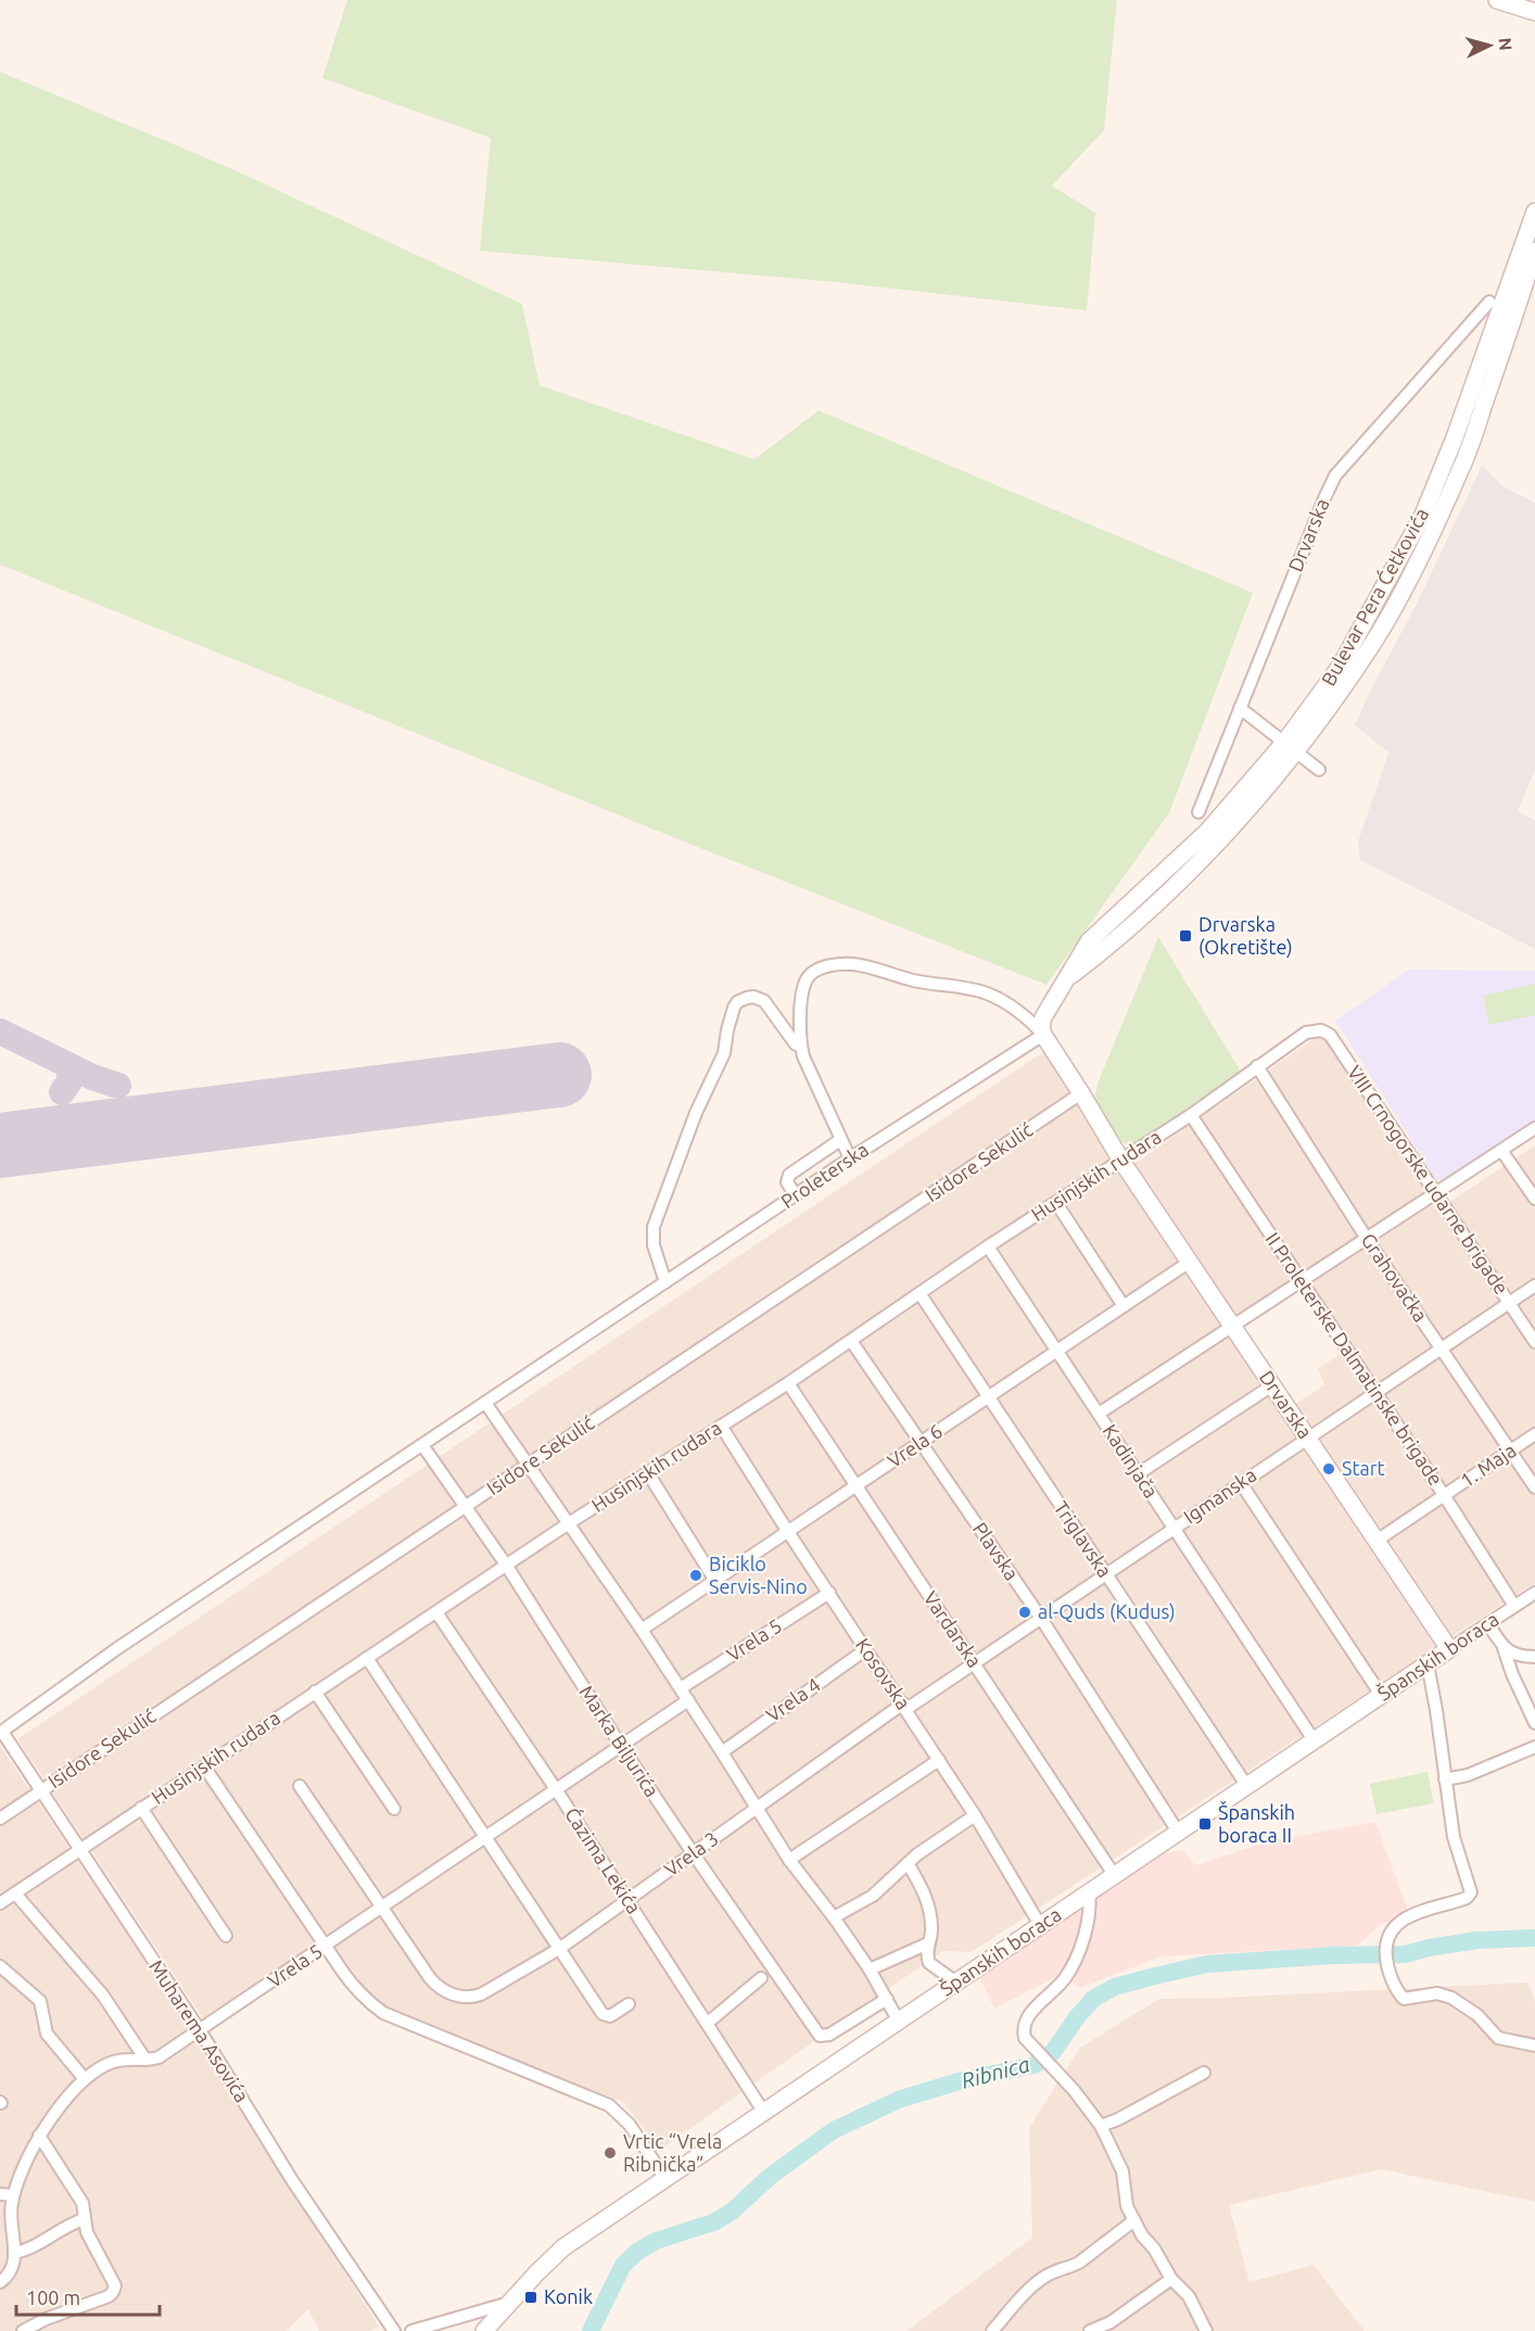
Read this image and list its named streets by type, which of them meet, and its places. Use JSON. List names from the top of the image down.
{
  "streets": {
    "main road": ["Drvarska", "Bulevar Pera Ćetkovića", "Španskih boraca"],
    "street": [
      "Isidore Sekulić",
      "Proleterska",
      "Husinjskih rudara",
      "VIII Crnogorske udarne brigade",
      "Grahovačka",
      "II Proleterske Dalmatinske brigade",
      "Vrela 6",
      "Kadinjača",
      "1. Maja",
      "Igmanska",
      "Triglavska",
      "Plavska",
      "Vardarska",
      "Vrela 5",
      "Kosovska",
      "Vrela 4",
      "Marka Biljurića",
      "Vrela 3",
      "Ćazima Lekića",
      "Muharema Asovića"
    ]
  },
  "crossings": [
    ["Drvarska", "Husinjskih rudara"],
    ["Drvarska", "Vrela 6"],
    ["Drvarska", "1. Maja"],
    ["Drvarska", "Igmanska"],
    ["Drvarska", "Španskih boraca"],
    ["Bulevar Pera Ćetkovića", "Proleterska"],
    ["Isidore Sekulić", "Marka Biljurića"],
    ["Isidore Sekulić", "Muharema Asovića"],
    ["Proleterska", "Marka Biljurića"],
    ["Proleterska", "Muharema Asovića"],
    ["Husinjskih rudara", "VIII Crnogorske udarne brigade"],
    ["Husinjskih rudara", "Grahovačka"],
    ["Husinjskih rudara", "II Proleterske Dalmatinske brigade"],
    ["Husinjskih rudara", "Kadinjača"],
    ["Husinjskih rudara", "Triglavska"],
    ["Husinjskih rudara", "Plavska"],
    ["Husinjskih rudara", "Vardarska"],
    ["Husinjskih rudara", "Kosovska"],
    ["Husinjskih rudara", "Marka Biljurića"],
    ["Husinjskih rudara", "Ćazima Lekića"],
    ["Husinjskih rudara", "Muharema Asovića"],
    ["VIII Crnogorske udarne brigade", "Igmanska"],
    ["Grahovačka", "1. Maja"],
    ["Grahovačka", "Igmanska"],
    ["II Proleterske Dalmatinske brigade", "1. Maja"],
    ["II Proleterske Dalmatinske brigade", "Igmanska"],
    ["II Proleterske Dalmatinske brigade", "Španskih boraca"],
    ["Vrela 6", "Kadinjača"],
    ["Vrela 6", "Triglavska"],
    ["Vrela 6", "Plavska"],
    ["Vrela 6", "Vardarska"],
    ["Vrela 6", "Kosovska"],
    ["Kadinjača", "Igmanska"],
    ["Kadinjača", "Španskih boraca"],
    ["Igmanska", "Triglavska"],
    ["Igmanska", "Plavska"],
    ["Igmanska", "Vardarska"],
    ["Igmanska", "Kosovska"],
    ["Igmanska", "Vrela 3"],
    ["Triglavska", "Španskih boraca"],
    ["Plavska", "Španskih boraca"],
    ["Vardarska", "Španskih boraca"],
    ["Vrela 5", "Kosovska"],
    ["Vrela 5", "Marka Biljurića"],
    ["Vrela 5", "Vrela 3"],
    ["Vrela 5", "Ćazima Lekića"],
    ["Vrela 5", "Muharema Asovića"],
    ["Španskih boraca", "Kosovska"],
    ["Španskih boraca", "Ćazima Lekića"],
    ["Kosovska", "Vrela 4"],
    ["Kosovska", "Vrela 3"],
    ["Marka Biljurića", "Vrela 3"],
    ["Vrela 3", "Ćazima Lekića"]
  ],
  "water": ["Ribnica"],
  "places": {
    "transit": ["Drvarska (Okretište)", "Španskih boraca II", "Konik"],
    "other": [
      "Start",
      "Biciklo Servis-Nino",
      "al-Quds (Kudus)",
      "Vrtic “Vrela Ribnička”"
    ]
  },
  "scale_bar": "100 m",
  "north": "right"
}
